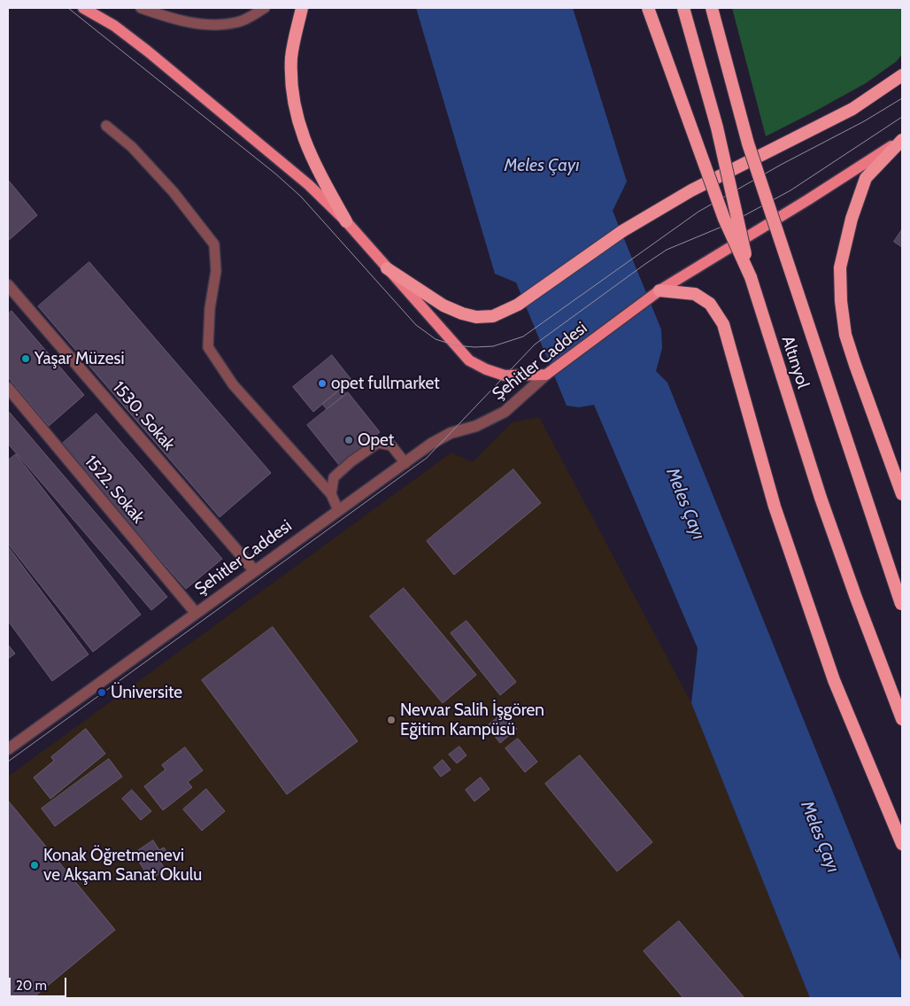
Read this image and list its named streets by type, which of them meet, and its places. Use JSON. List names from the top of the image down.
{
  "streets": {
    "highway": ["Altınyol"],
    "main road": ["Şehitler Caddesi"],
    "street": ["1530. Sokak", "1522. Sokak"]
  },
  "crossings": [
    ["Şehitler Caddesi", "1530. Sokak"],
    ["Şehitler Caddesi", "1522. Sokak"]
  ],
  "water": ["Meles Çayı"],
  "places": [
    "Yaşar Müzesi",
    "opet fullmarket",
    "Opet",
    "Üniversite",
    "Nevvar Salih İşgören Eğitim Kampüsü",
    "Konak Öğretmenevi ve Akşam Sanat Okulu"
  ],
  "scale_bar": "20 m"
}
